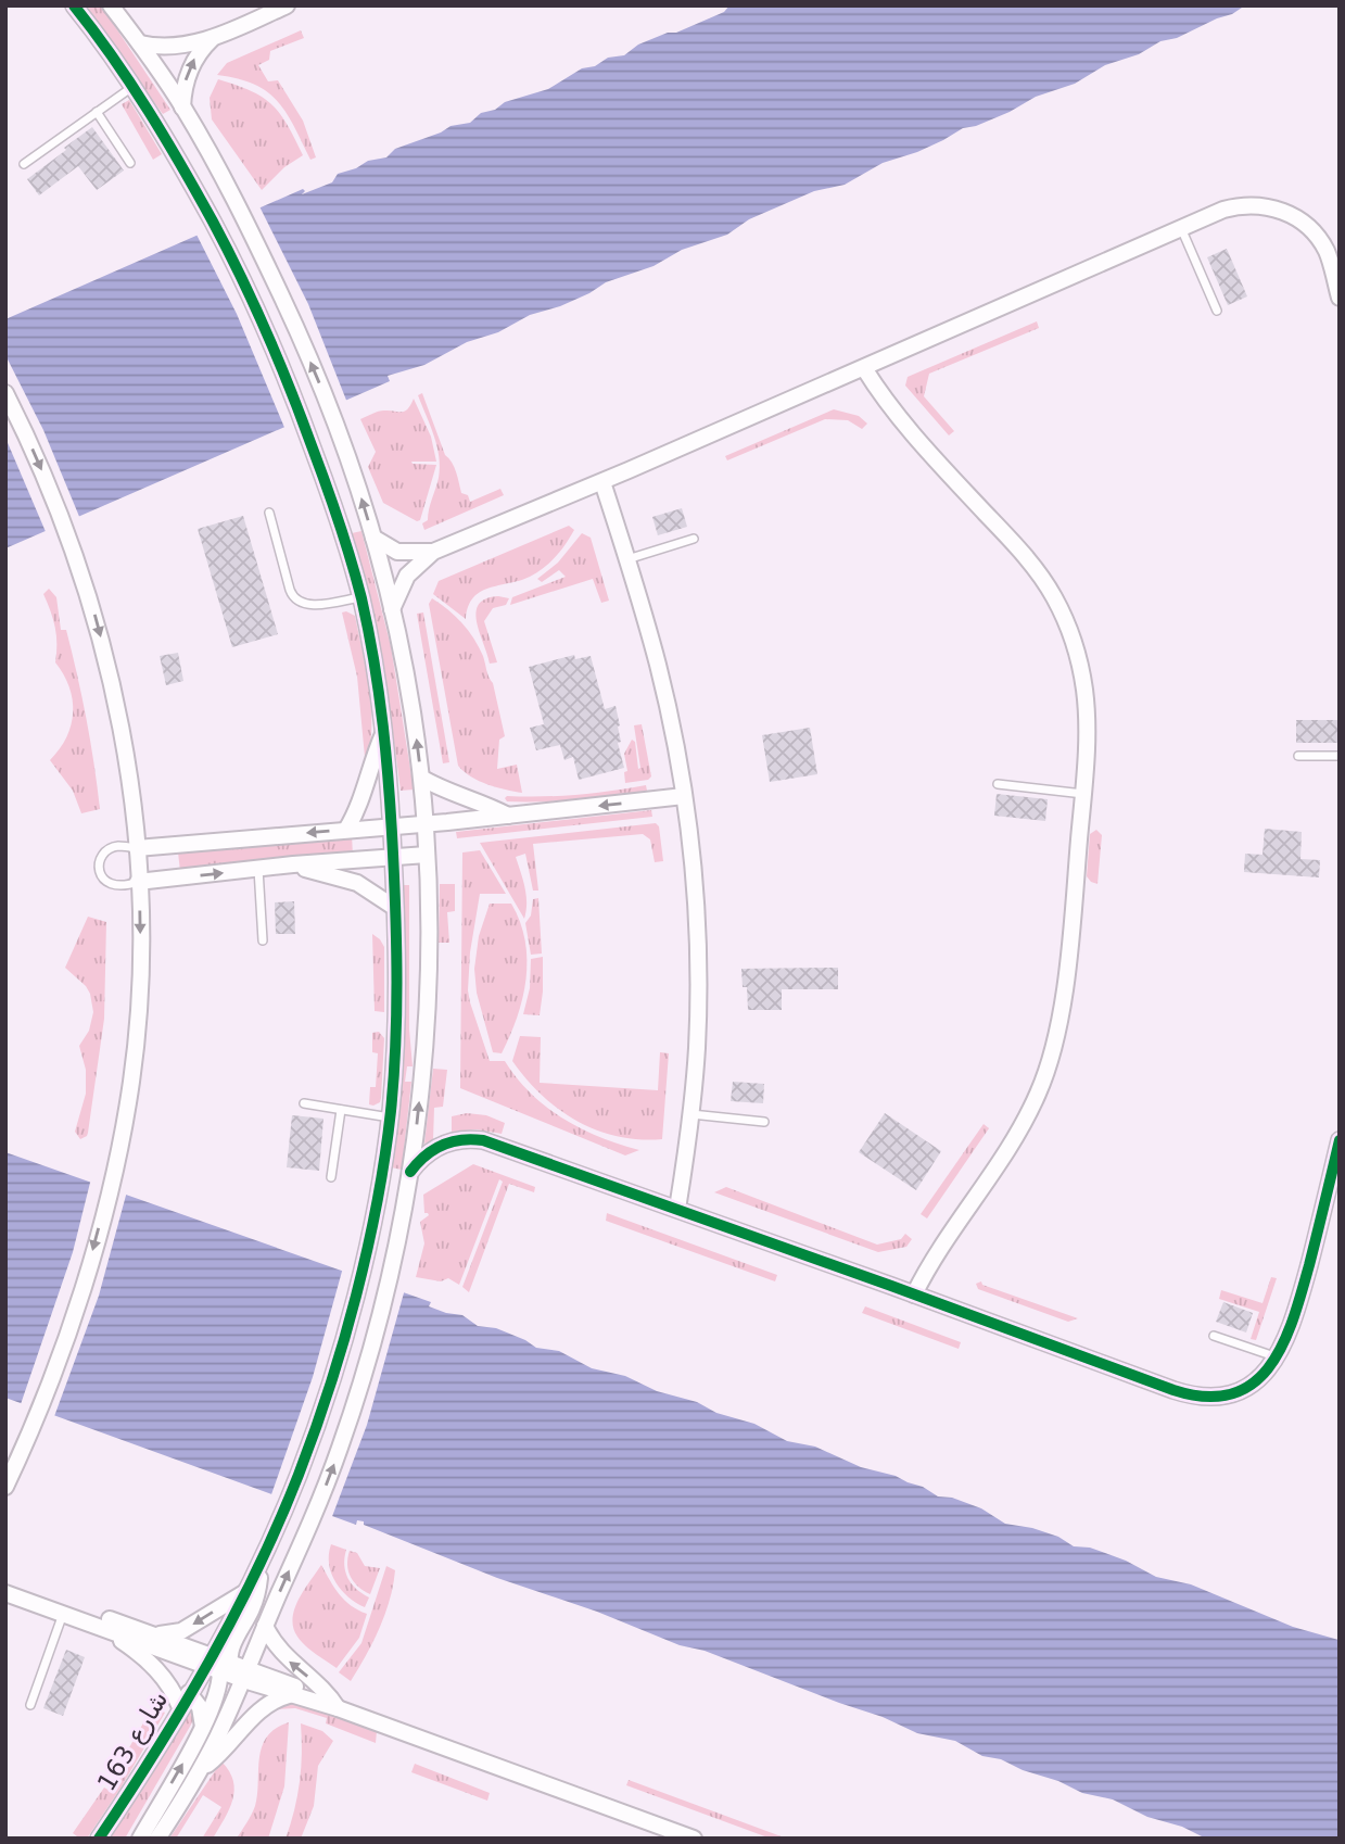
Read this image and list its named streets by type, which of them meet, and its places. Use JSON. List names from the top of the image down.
{
  "streets": {
    "street": ["شارع 163"]
  }
}
